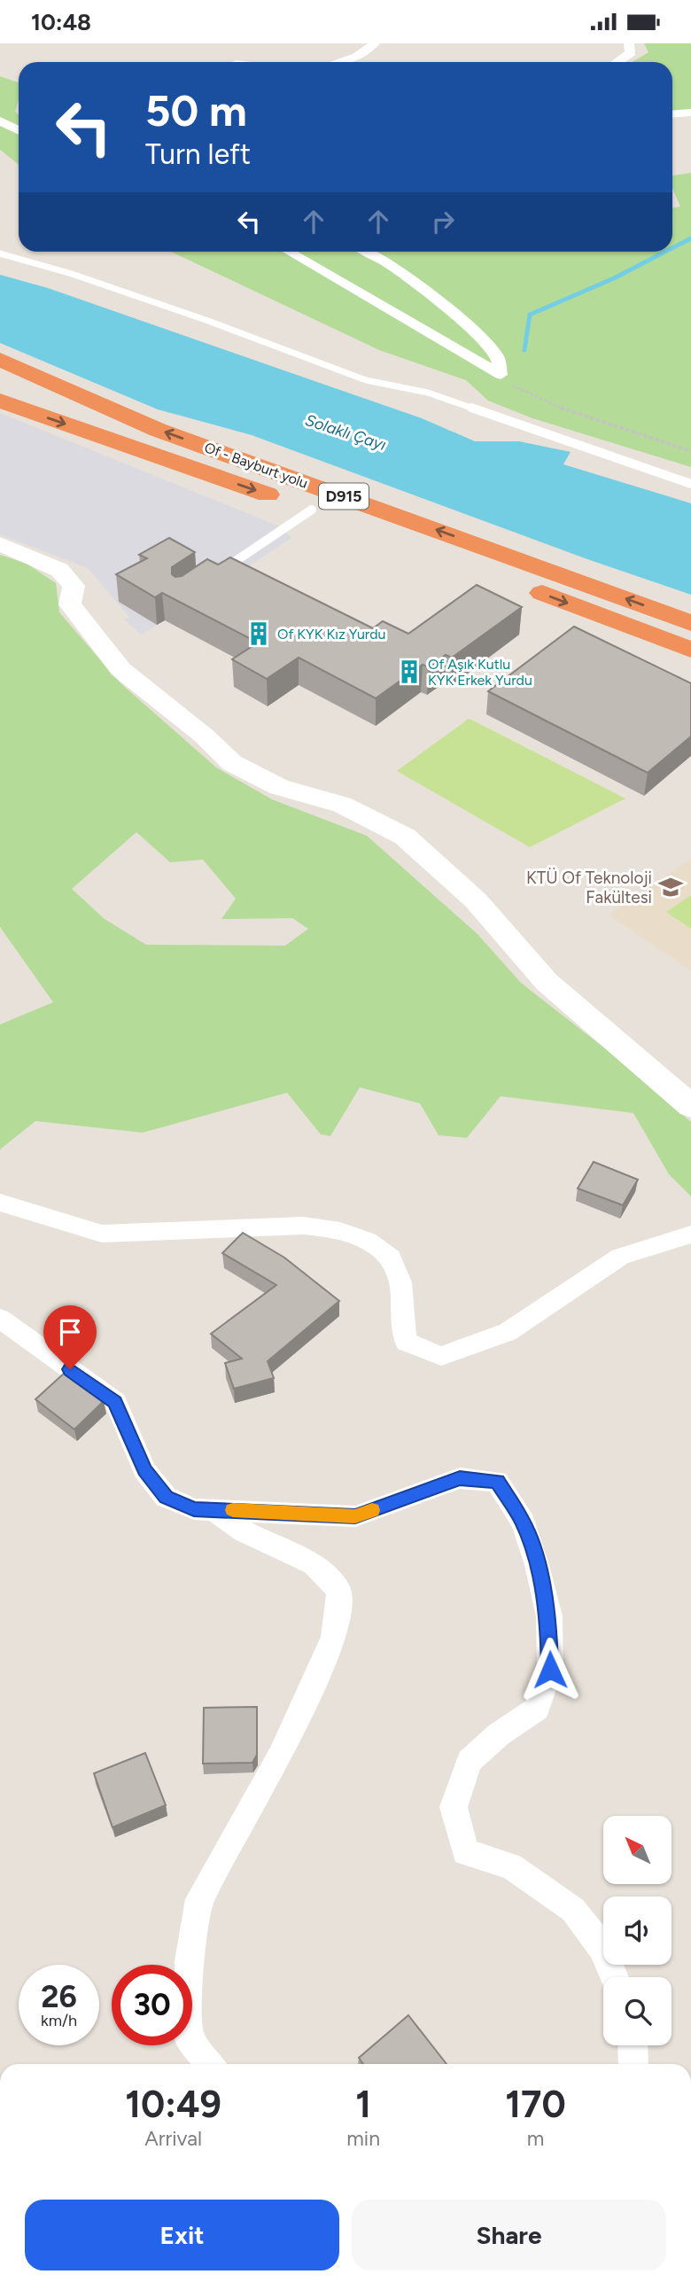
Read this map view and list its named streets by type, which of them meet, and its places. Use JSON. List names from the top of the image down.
{
  "streets": {
    "highway": ["Of - Bayburt yolu", "D915"]
  },
  "water": ["Solaklı Çayı"],
  "places": {
    "building": ["Of KYK Kız Yurdu", "Of Aşık Kutlu KYK Erkek Yurdu"],
    "school or university": ["KTÜ Of Teknoloji Fakültesi"]
  },
  "north": "top left",
  "page": {
    "status": "10:48",
    "turn": ["50 m", "Turn left"],
    "speed": "26 km/h",
    "limit": "30",
    "eta": [
      "10:49",
      "Arrival",
      "1",
      "min",
      "170",
      "m"
    ],
    "buttons": ["Exit", "Share"]
  }
}
